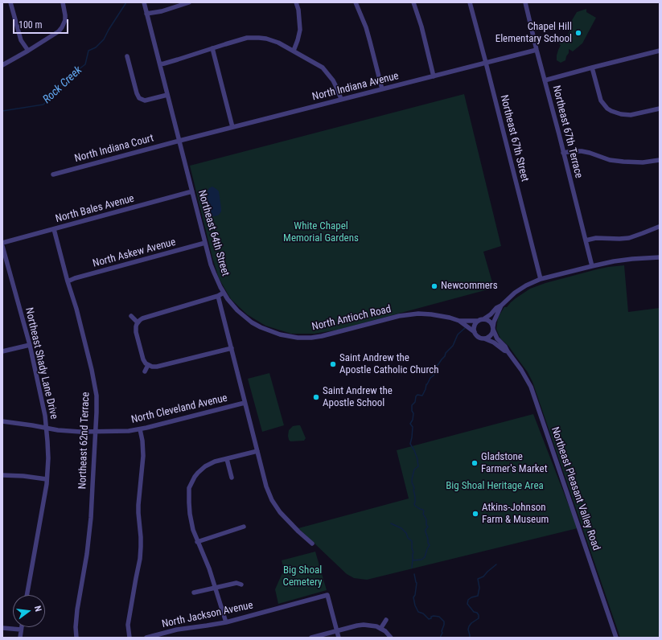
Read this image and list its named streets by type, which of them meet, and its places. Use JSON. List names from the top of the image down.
{
  "streets": {
    "street": [
      "North Indiana Avenue",
      "Northeast 67th Terrace",
      "Northeast 67th Street",
      "North Indiana Court",
      "North Bales Avenue",
      "Northeast 64th Street",
      "North Askew Avenue",
      "North Antioch Road",
      "Northeast Shady Lane Drive",
      "North Cleveland Avenue",
      "Northeast 62nd Terrace",
      "Northeast Pleasant Valley Road",
      "North Jackson Avenue"
    ]
  },
  "crossings": [
    ["North Indiana Avenue", "Northeast 67th Terrace"],
    ["North Indiana Avenue", "Northeast 67th Street"],
    ["North Indiana Avenue", "North Indiana Court"],
    ["North Indiana Avenue", "Northeast 64th Street"],
    ["North Indiana Court", "Northeast 64th Street"],
    ["North Bales Avenue", "Northeast 64th Street"],
    ["North Bales Avenue", "Northeast 62nd Terrace"],
    ["Northeast 64th Street", "North Askew Avenue"],
    ["Northeast 64th Street", "North Antioch Road"],
    ["North Askew Avenue", "Northeast 62nd Terrace"],
    ["North Antioch Road", "Northeast Pleasant Valley Road"],
    ["Northeast Shady Lane Drive", "North Cleveland Avenue"],
    ["North Cleveland Avenue", "Northeast 62nd Terrace"]
  ],
  "water": ["Rock Creek"],
  "parks": ["White Chapel Memorial Gardens", "Big Shoal Heritage Area", "Big Shoal Cemetery"],
  "places": [
    "Chapel Hill Elementary School",
    "Newcommers",
    "Saint Andrew the Apostle Catholic Church",
    "Saint Andrew the Apostle School",
    "Gladstone Farmer's Market",
    "Atkins-Johnson Farm & Museum"
  ],
  "scale_bar": "100 m",
  "north": "right"
}
